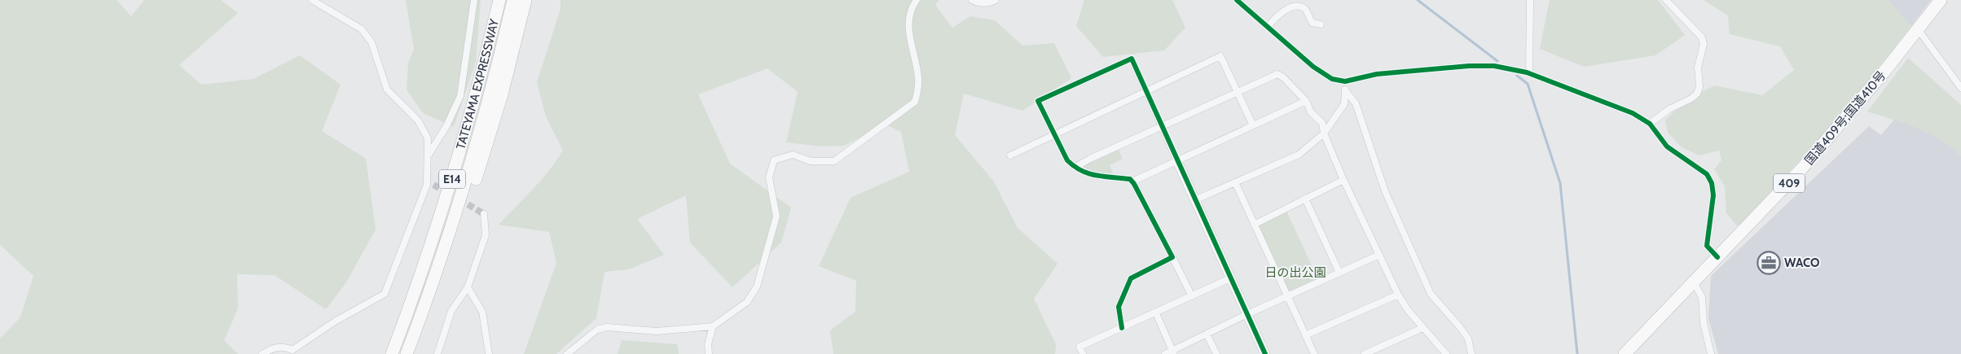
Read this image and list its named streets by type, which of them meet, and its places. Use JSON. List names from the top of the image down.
{
  "streets": {
    "highway": [
      "TATEYAMA EXPRESSWAY",
      "国道409号;国道410号",
      "E14",
      "409"
    ]
  },
  "parks": ["日の出公園"],
  "places": {
    "office": ["WACO"]
  }
}
